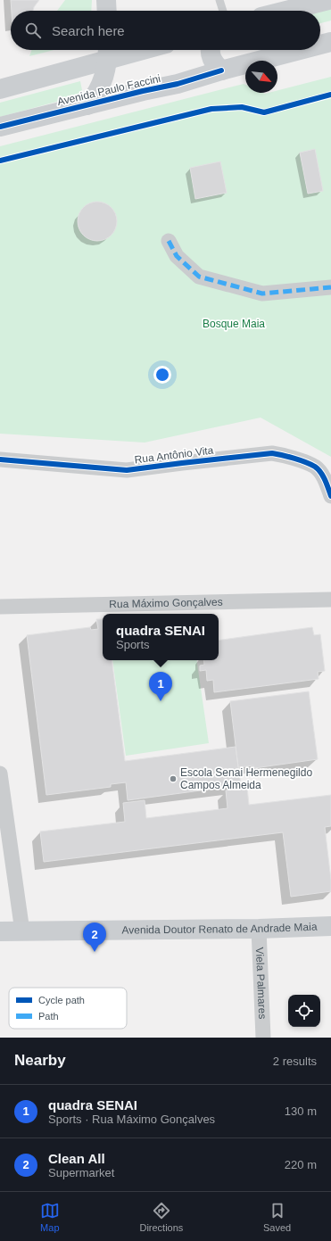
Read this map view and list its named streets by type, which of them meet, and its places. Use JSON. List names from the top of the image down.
{
  "streets": {
    "main road": ["Avenida Paulo Faccini", "Avenida Doutor Renato de Andrade Maia"],
    "street": ["Rua Antônio Vita", "Rua Máximo Gonçalves", "Viela Palmares"]
  },
  "crossings": [
    ["Avenida Doutor Renato de Andrade Maia", "Viela Palmares"]
  ],
  "parks": ["Bosque Maia"],
  "places": ["Escola Senai Hermenegildo Campos Almeida"],
  "legend": ["Cycle path", "Path"],
  "north": "bottom right",
  "page": {
    "search": "Search here",
    "popup": ["quadra SENAI", "Sports"],
    "pins": ["1", "2"],
    "heading": ["Nearby", "2 results"],
    "list": [
      {
        "mark": "1",
        "name": "quadra SENAI",
        "note": "Sports · Rua Máximo Gonçalves",
        "value": "130 m"
      },
      {
        "mark": "2",
        "name": "Clean All",
        "note": "Supermarket",
        "value": "220 m"
      }
    ],
    "nav": ["Map", "Directions", "Saved"]
  }
}
